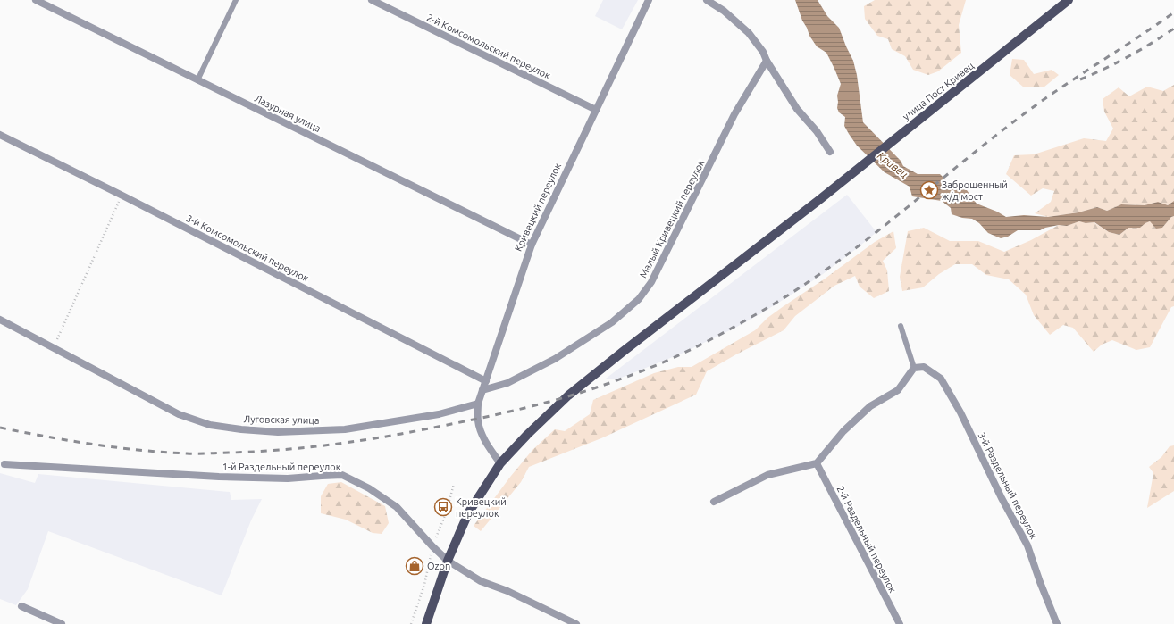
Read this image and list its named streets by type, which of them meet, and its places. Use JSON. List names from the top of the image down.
{
  "streets": {
    "main road": ["улица Пост Кривец"],
    "street": [
      "2-й Комсомольский переулок",
      "Лазурная улица",
      "Кривецкий переулок",
      "Малый Кривецкий переулок",
      "3-й Комсомольский переулок",
      "Луговская улица",
      "1-й Раздельный переулок",
      "3-й Раздельный переулок",
      "2-й Раздельный переулок"
    ]
  },
  "crossings": [
    ["2-й Комсомольский переулок", "Кривецкий переулок"],
    ["улица Пост Кривец", "Кривецкий переулок"],
    ["Лазурная улица", "Кривецкий переулок"],
    ["Кривецкий переулок", "Малый Кривецкий переулок"],
    ["Кривецкий переулок", "3-й Комсомольский переулок"],
    ["Кривецкий переулок", "Луговская улица"]
  ],
  "water": ["Кривец"],
  "places": {
    "place": ["Заброшенный ж/д мост"],
    "bus stop": ["Кривецкий переулок"],
    "shop": ["Ozon"]
  }
}
